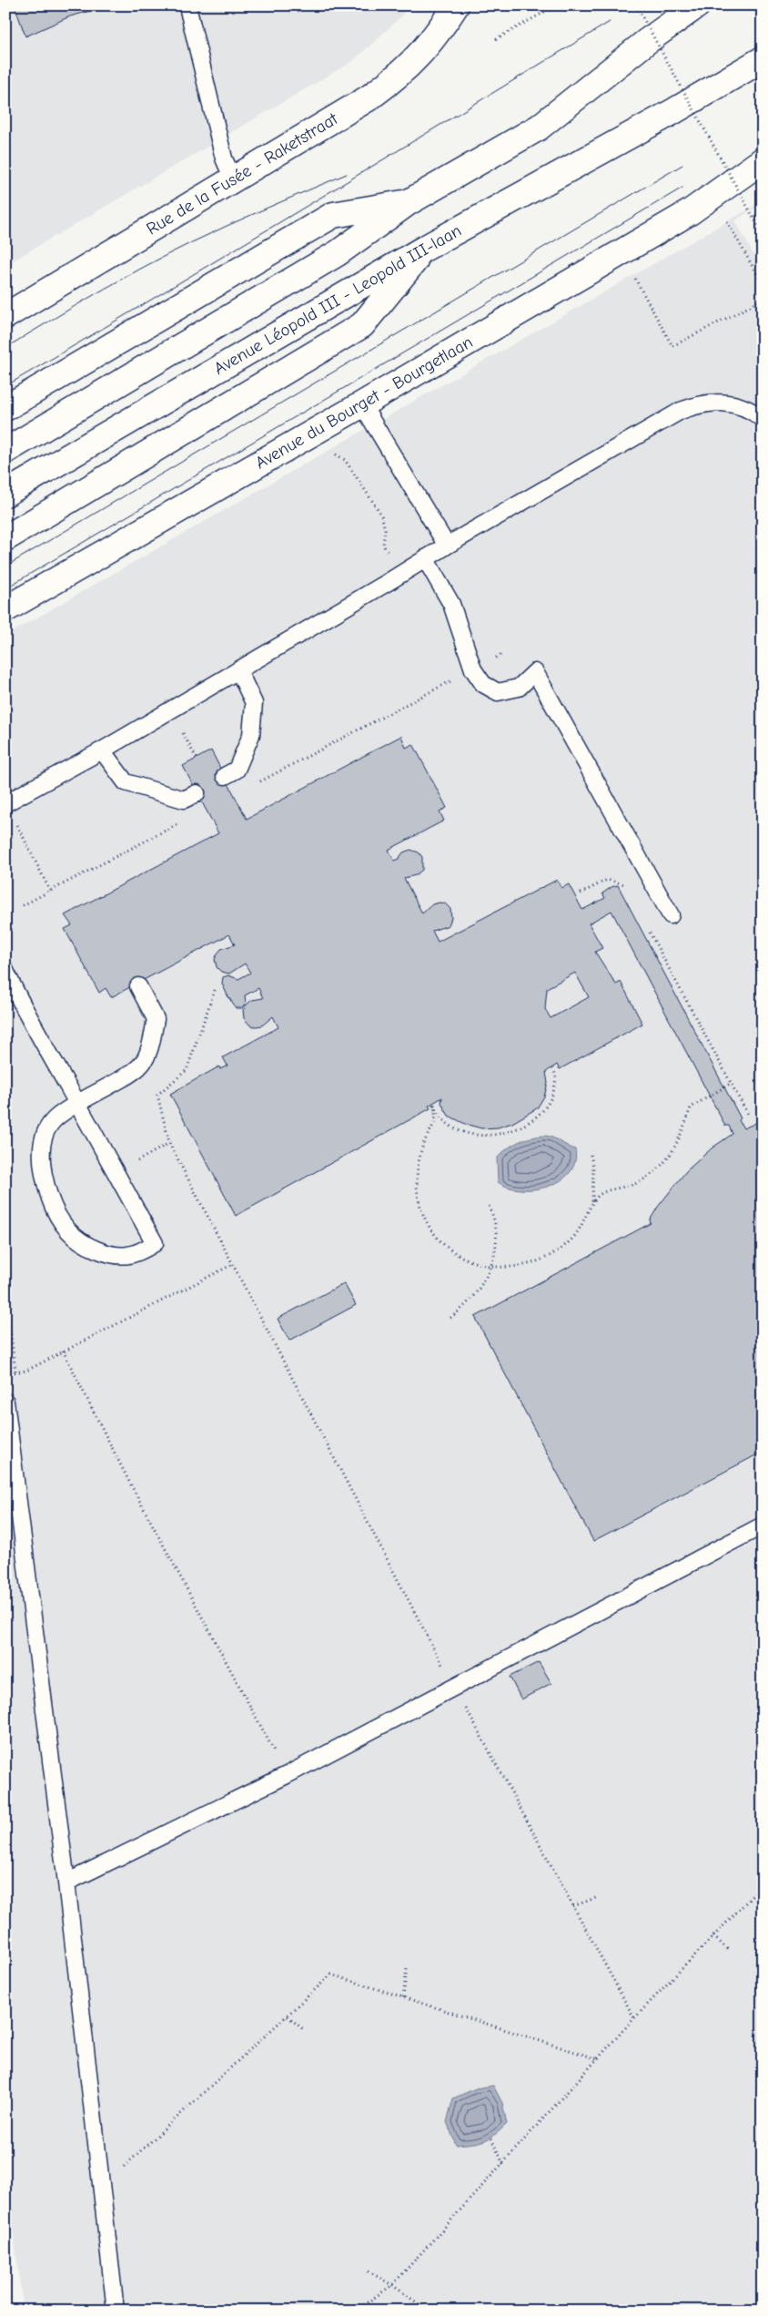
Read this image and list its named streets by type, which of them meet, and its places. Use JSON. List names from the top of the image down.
{
  "streets": {
    "main road": ["Rue de la Fusée - Raketstraat", "Avenue Léopold III - Leopold III-laan", "Avenue du Bourget - Bourgetlaan"]
  }
}
